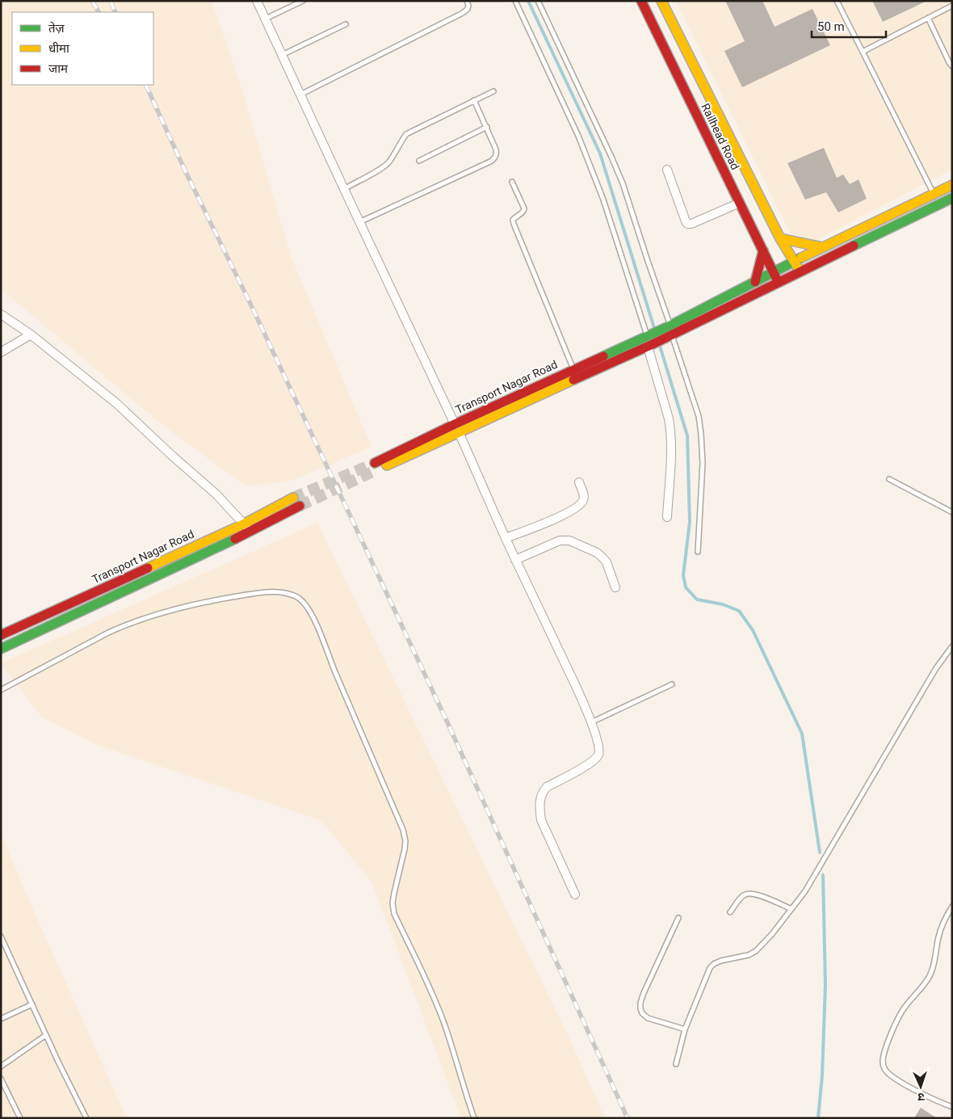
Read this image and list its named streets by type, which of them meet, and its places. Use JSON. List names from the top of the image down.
{
  "streets": {
    "main road": ["Railhead Road", "Transport Nagar Road"]
  },
  "crossings": [
    ["Railhead Road", "Transport Nagar Road"]
  ],
  "legend": ["तेज़", "धीमा", "जाम"],
  "scale_bar": "50 m",
  "north": "bottom"
}
